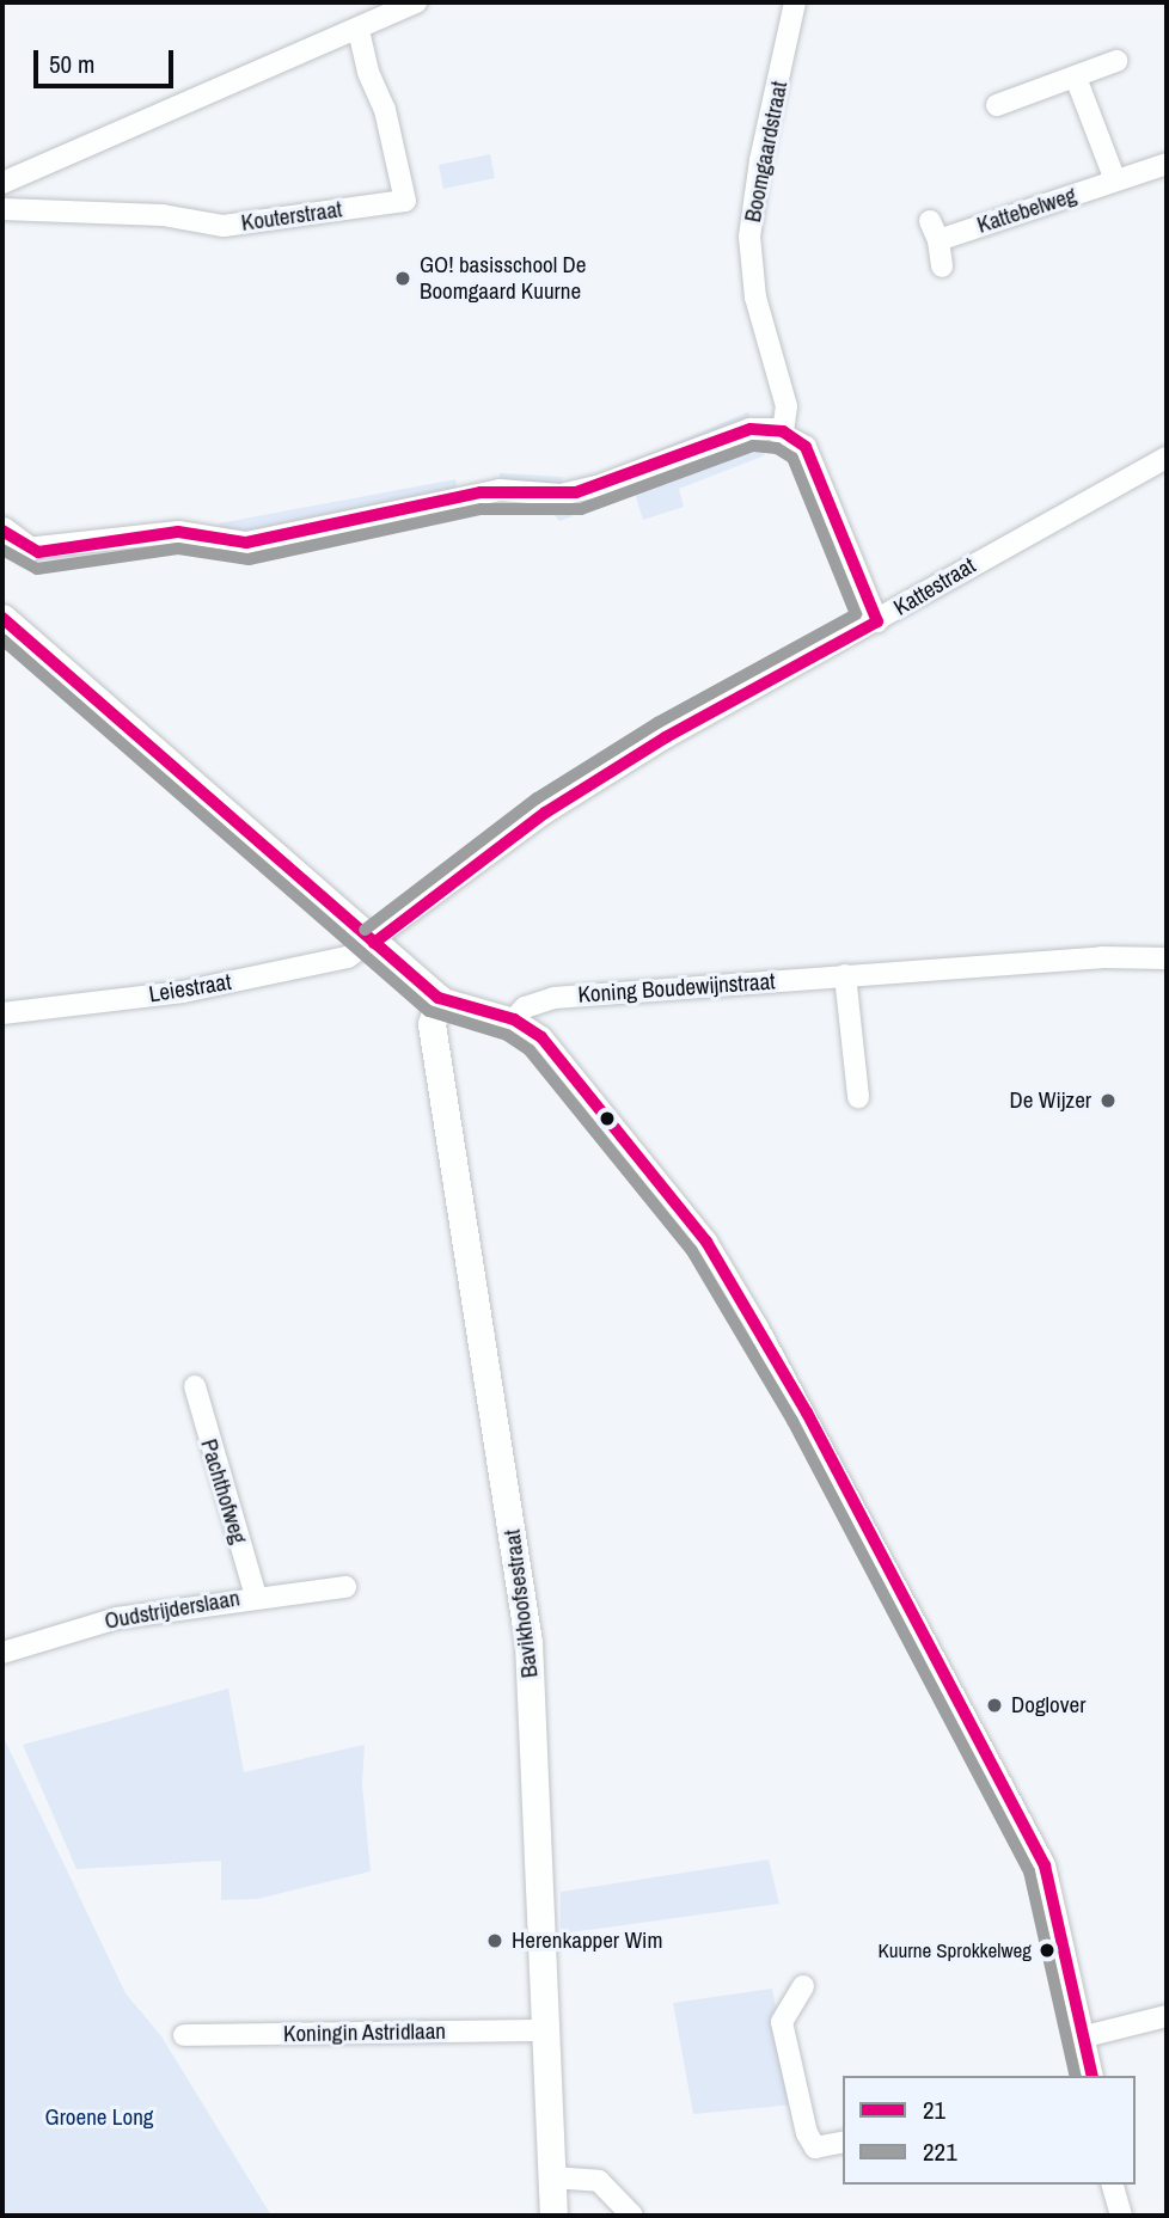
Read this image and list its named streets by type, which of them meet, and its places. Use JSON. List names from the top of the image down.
{
  "streets": {
    "street": [
      "Boomgaardstraat",
      "Kattebelweg",
      "Kouterstraat",
      "Kattestraat",
      "Leiestraat",
      "Koning Boudewijnstraat",
      "Pachthofweg",
      "Bavikhoofsestraat",
      "Oudstrijderslaan",
      "Koningin Astridlaan"
    ]
  },
  "crossings": [
    ["Kattestraat", "Leiestraat"],
    ["Pachthofweg", "Oudstrijderslaan"],
    ["Bavikhoofsestraat", "Koningin Astridlaan"]
  ],
  "parks": ["Groene Long"],
  "places": [
    "GO! basisschool De Boomgaard Kuurne",
    "De Wijzer",
    "Doglover",
    "Herenkapper Wim",
    "Kuurne Sprokkelweg"
  ],
  "lines": ["transit line 21", "transit line 221"],
  "legend": ["21", "221"],
  "scale_bar": "50 m"
}
